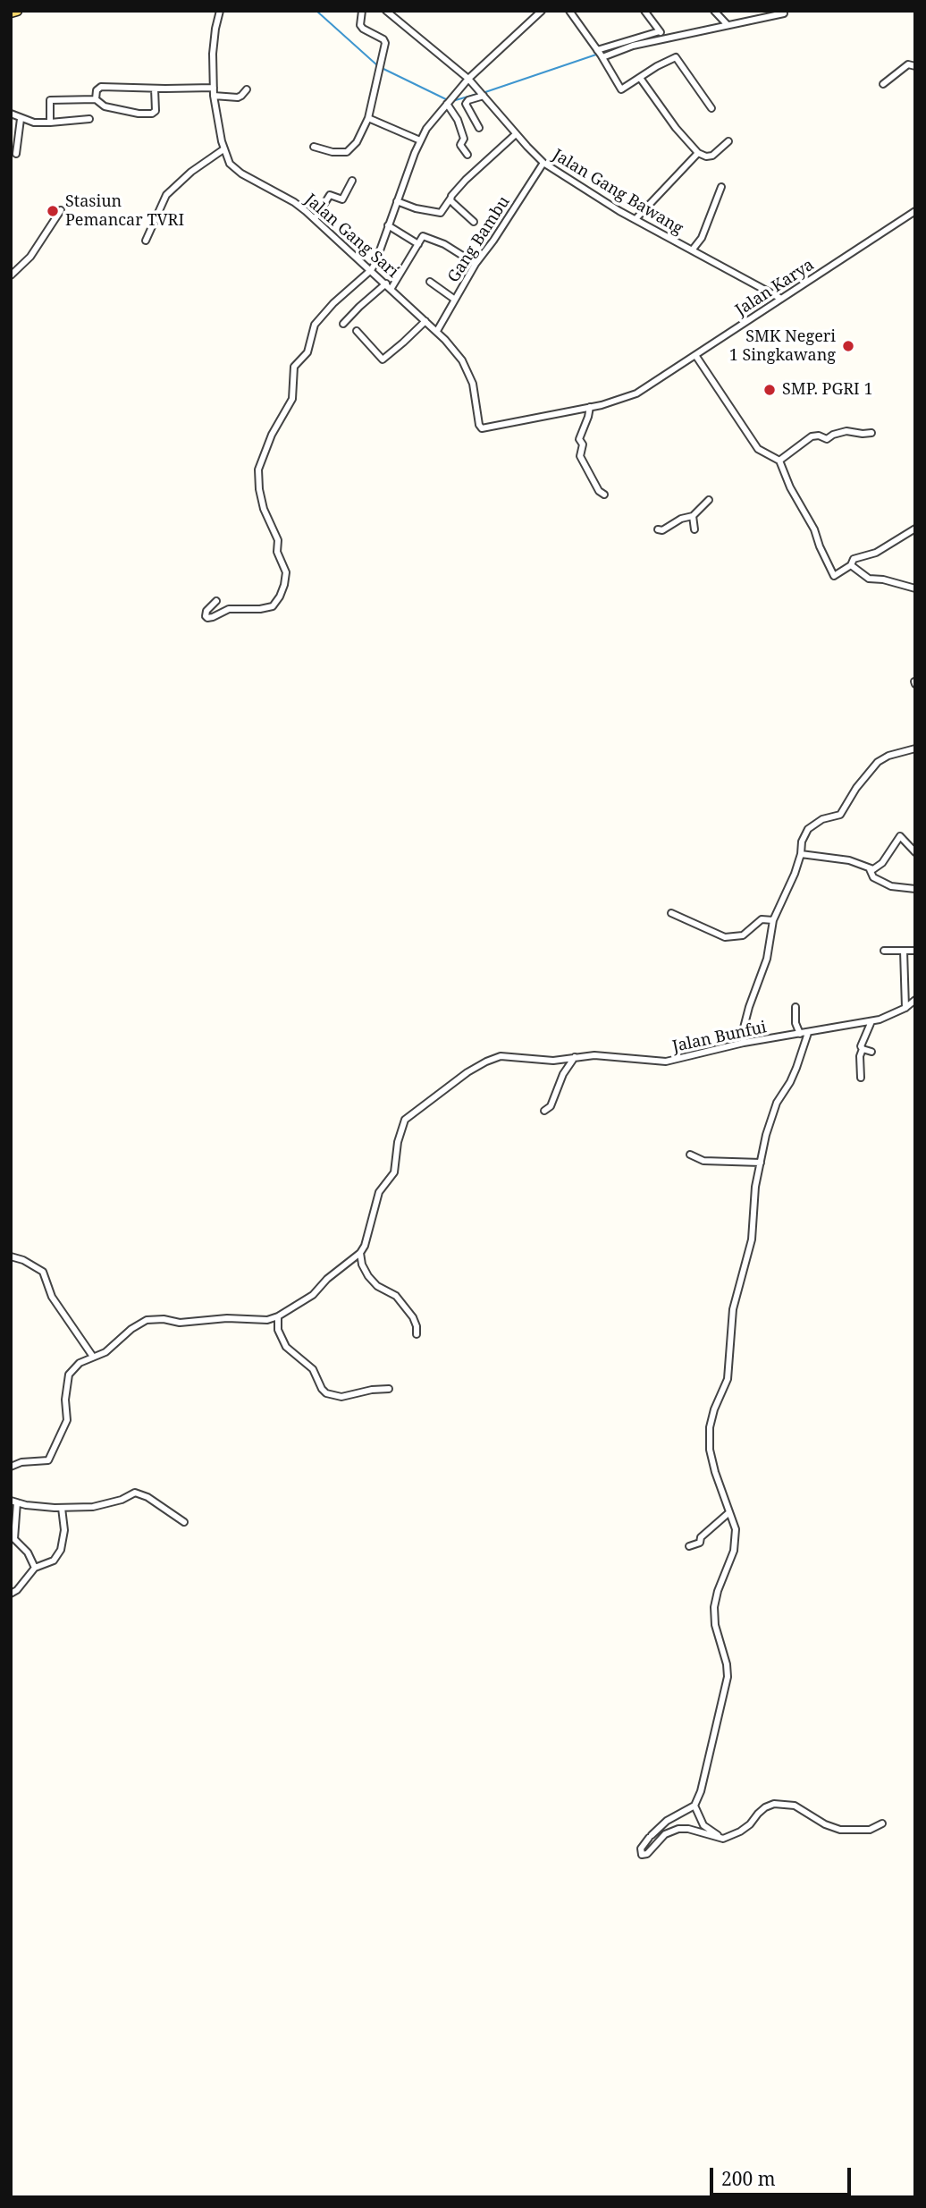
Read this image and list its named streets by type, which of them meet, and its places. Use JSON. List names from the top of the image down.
{
  "streets": {
    "street": [
      "Jalan Gang Bawang",
      "Jalan Gang Sari",
      "Gang Bambu",
      "Jalan Karya",
      "Jalan Bunfui"
    ]
  },
  "crossings": [
    ["Jalan Gang Bawang", "Gang Bambu"],
    ["Jalan Gang Bawang", "Jalan Karya"],
    ["Jalan Gang Sari", "Gang Bambu"],
    ["Jalan Gang Sari", "Jalan Karya"]
  ],
  "places": ["Stasiun Pemancar TVRI", "SMK Negeri 1 Singkawang", "SMP. PGRI 1"],
  "scale_bar": "200 m"
}
